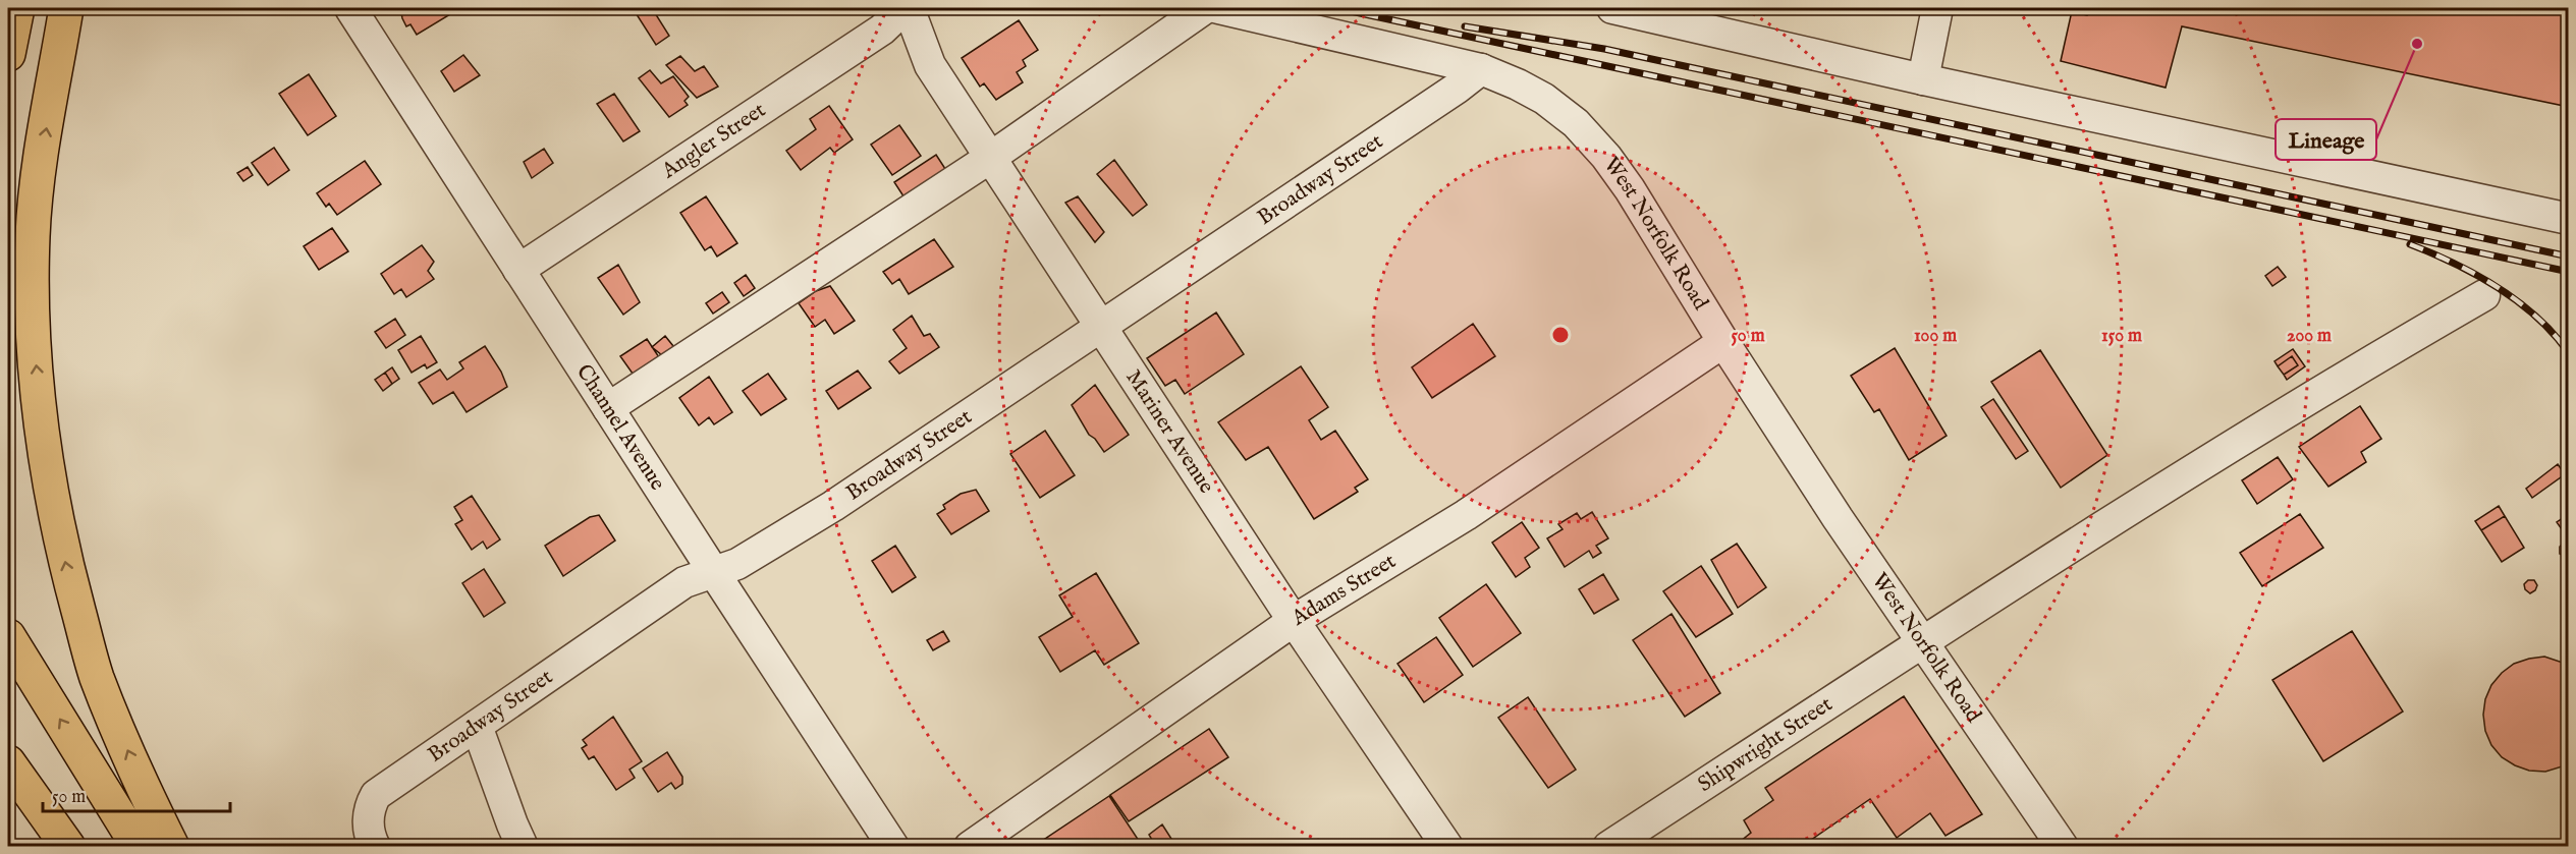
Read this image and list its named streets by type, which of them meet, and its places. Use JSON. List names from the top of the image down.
{
  "streets": {
    "street": [
      "Angler Street",
      "Broadway Street",
      "West Norfolk Road",
      "Channel Avenue",
      "Mariner Avenue",
      "Adams Street",
      "Shipwright Street"
    ]
  },
  "crossings": [
    ["Angler Street", "Channel Avenue"],
    ["Angler Street", "Mariner Avenue"],
    ["Broadway Street", "West Norfolk Road"],
    ["Broadway Street", "Channel Avenue"],
    ["Broadway Street", "Mariner Avenue"],
    ["West Norfolk Road", "Adams Street"],
    ["West Norfolk Road", "Shipwright Street"],
    ["Mariner Avenue", "Adams Street"]
  ],
  "places": ["Lineage"],
  "scale_bar": "50 m",
  "rings": [
    "50 m",
    "100 m",
    "150 m",
    "200 m"
  ]
}
